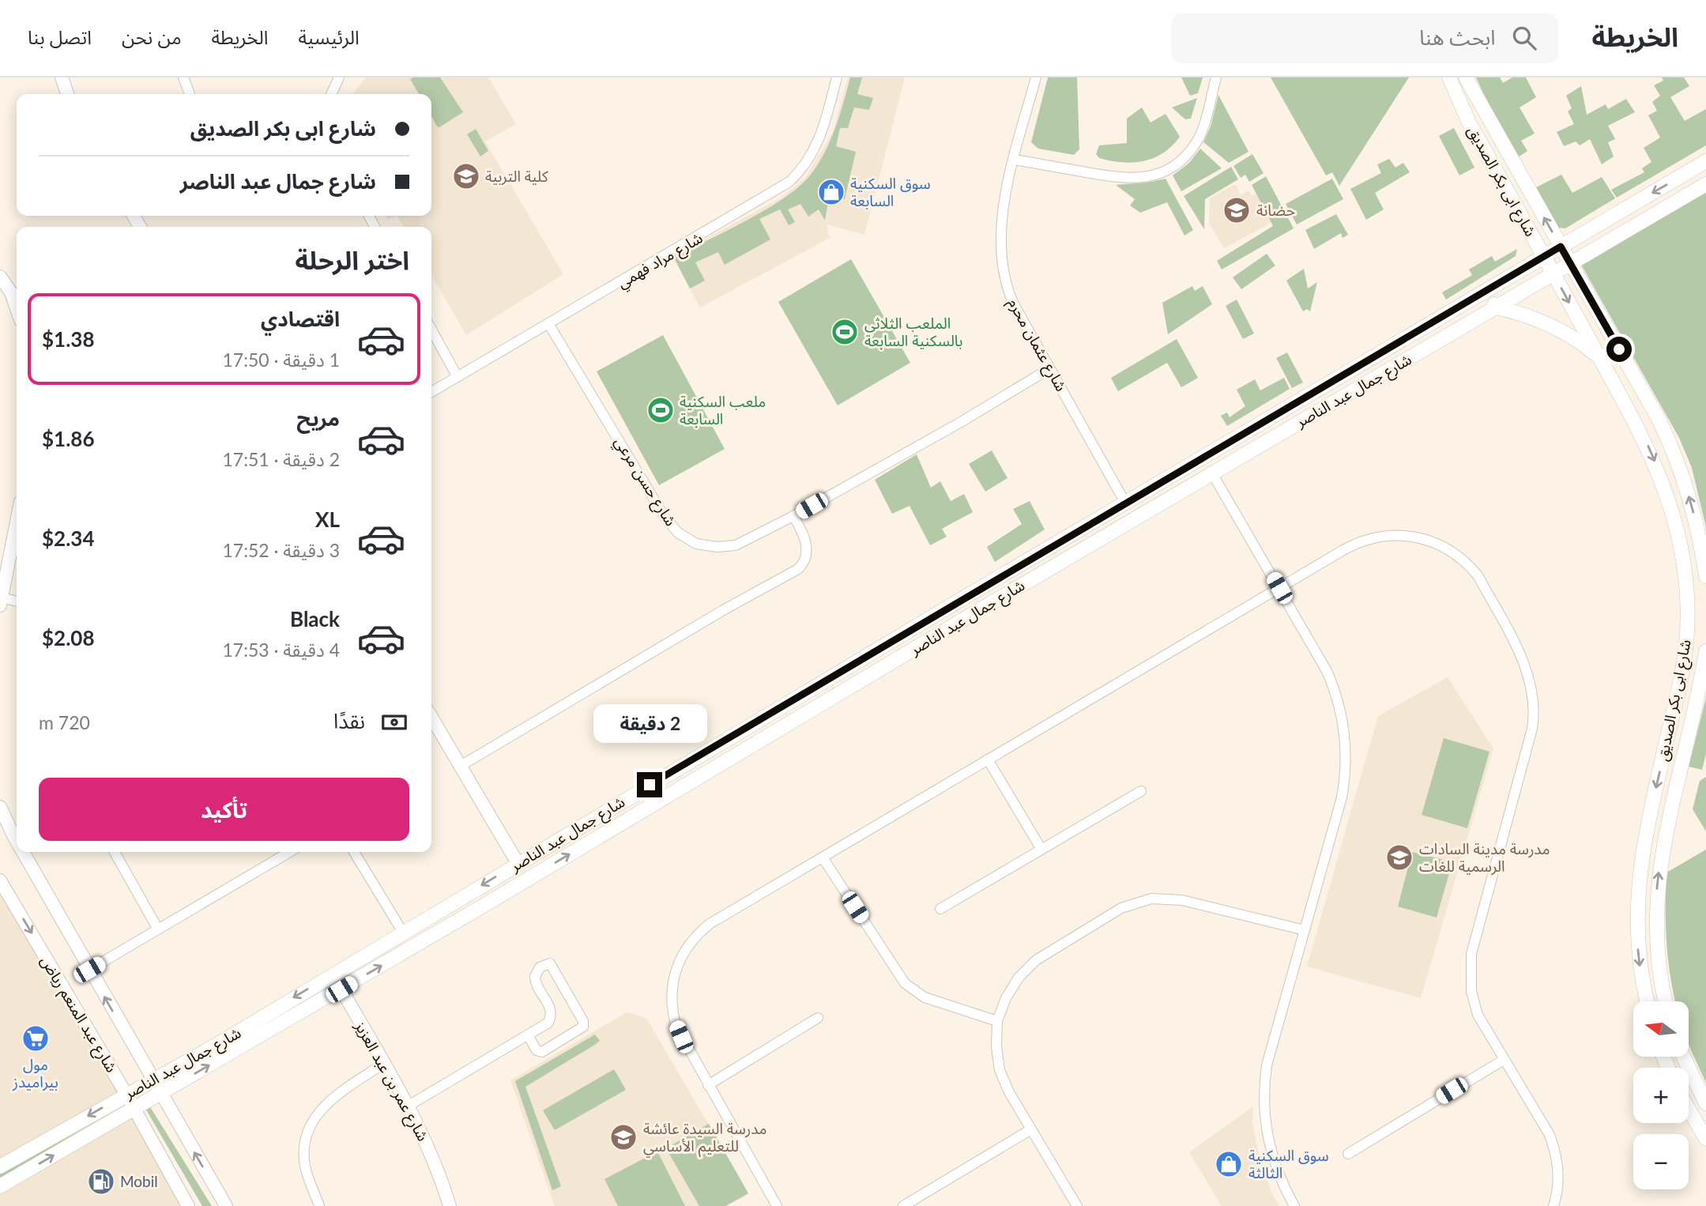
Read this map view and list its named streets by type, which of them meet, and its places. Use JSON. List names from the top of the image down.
{
  "streets": {
    "main road": ["شارع ابى بكر الصديق", "شارع جمال عبد الناصر"],
    "street": [
      "شارع مراد فهمي",
      "شارع عثمان محرم",
      "شارع حسن مرعي",
      "شارع عبد المنعم رياض",
      "شارع عمر بن عبد العزيز"
    ]
  },
  "crossings": [
    ["شارع ابى بكر الصديق", "شارع جمال عبد الناصر"],
    ["شارع مراد فهمي", "شارع حسن مرعي"],
    ["شارع عثمان محرم", "شارع جمال عبد الناصر"],
    ["شارع عثمان محرم", "شارع حسن مرعي"],
    ["شارع جمال عبد الناصر", "شارع عبد المنعم رياض"],
    ["شارع جمال عبد الناصر", "شارع عمر بن عبد العزيز"]
  ],
  "places": {
    "school or university": [
      "كلية التربية",
      "حضانة",
      "مدرسة مدينة السادات الرسمية للغات",
      "مدرسة السيدة عائشة للتعليم الأساسي"
    ],
    "shop": ["سوق السكنية السابعة", "سوق السكنية الثالثة"],
    "sports": ["الملعب الثلاثي بالسكنية السابعة", "ملعب السكنية السابعة"],
    "supermarket": ["مول بيراميدز"],
    "fuel station": ["Mobil"]
  },
  "north": "left",
  "page": {
    "header": "الخريطة",
    "search": "ابحث هنا",
    "nav": [
      "الرئيسية",
      "الخريطة",
      "من نحن",
      "اتصل بنا"
    ],
    "banner": ["شارع ابى بكر الصديق", "شارع جمال عبد الناصر"],
    "heading": "اختر الرحلة",
    "list": [
      {
        "name": "اقتصادي",
        "note": "1 دقيقة · 17:50",
        "value": "$1.38"
      },
      {
        "name": "مريح",
        "note": "2 دقيقة · 17:51",
        "value": "$1.86"
      },
      {
        "name": "XL",
        "note": "3 دقيقة · 17:52",
        "value": "$2.34"
      },
      {
        "name": "Black",
        "note": "4 دقيقة · 17:53",
        "value": "$2.08"
      }
    ],
    "pay": ["نقدًا", "720 m"],
    "bubble": "2 دقيقة",
    "buttons": "تأكيد",
    "map_buttons": ["+", "−"]
  }
}
